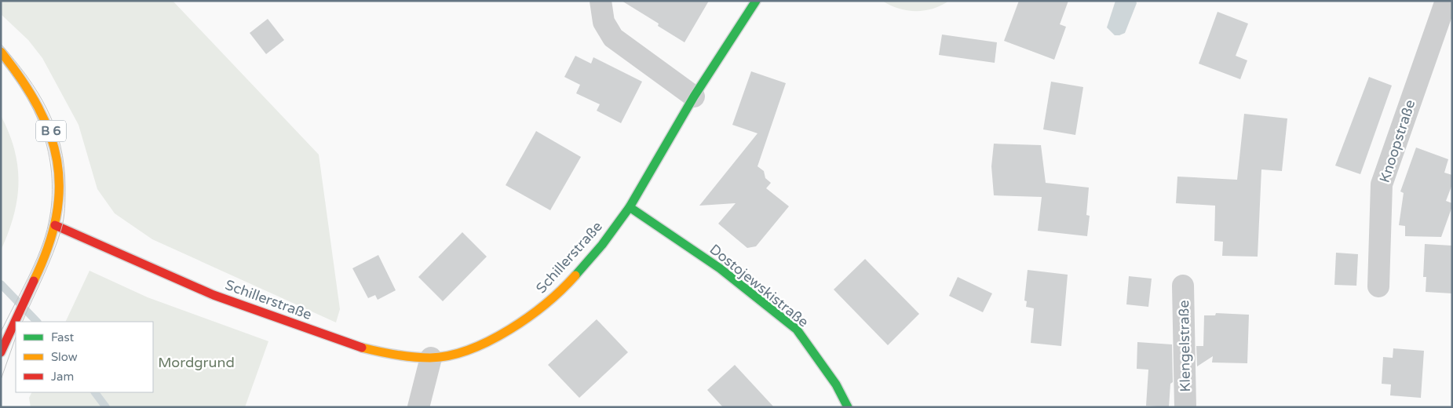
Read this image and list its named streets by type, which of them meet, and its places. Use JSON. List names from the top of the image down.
{
  "streets": {
    "street": [
      "B 6",
      "Knoopstraße",
      "Schillerstraße",
      "Dostojewskistraße",
      "Klengelstraße"
    ]
  },
  "crossings": [
    ["B 6", "Schillerstraße"],
    ["Schillerstraße", "Dostojewskistraße"]
  ],
  "parks": ["Mordgrund"],
  "legend": ["Fast", "Slow", "Jam"]
}
